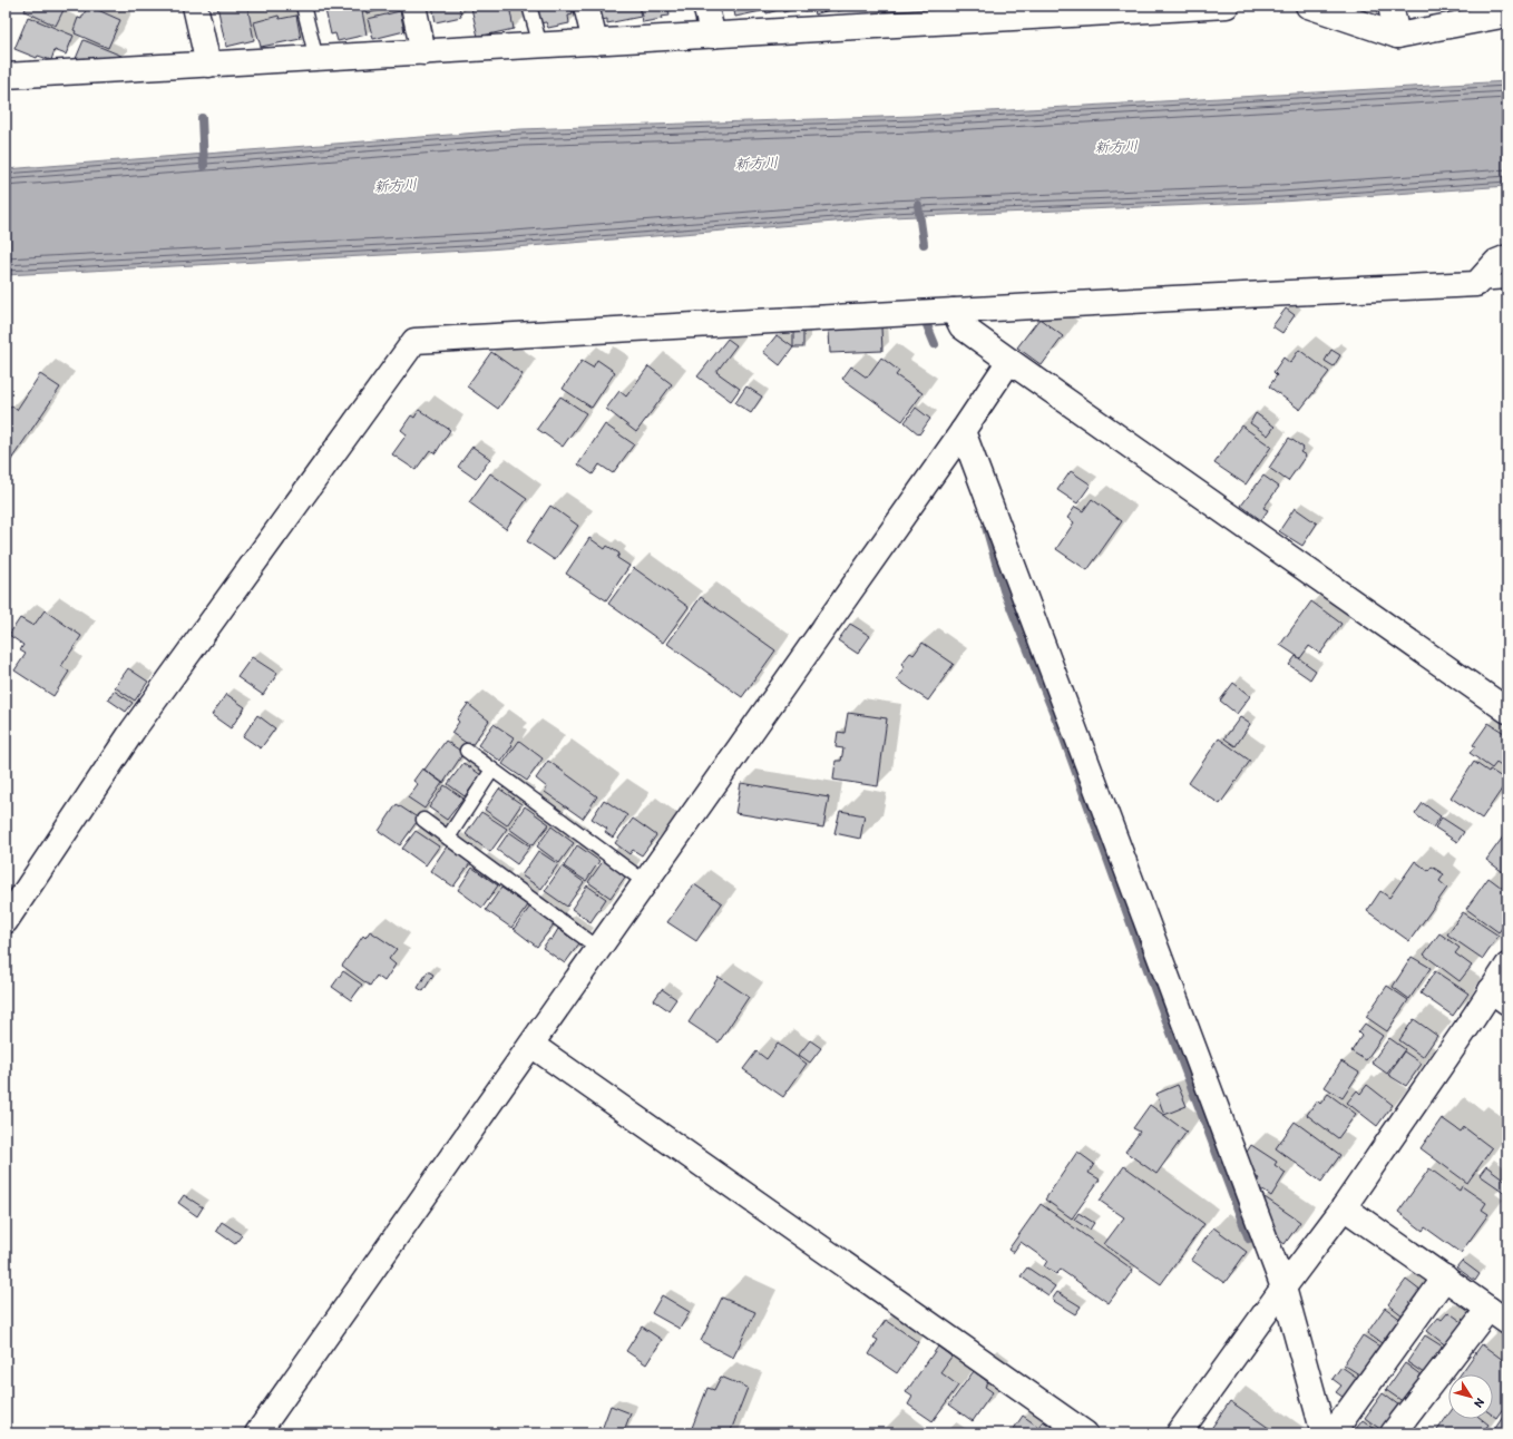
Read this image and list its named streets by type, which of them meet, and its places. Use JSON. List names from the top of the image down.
{
  "water": ["新方川"],
  "north": "bottom right"
}
